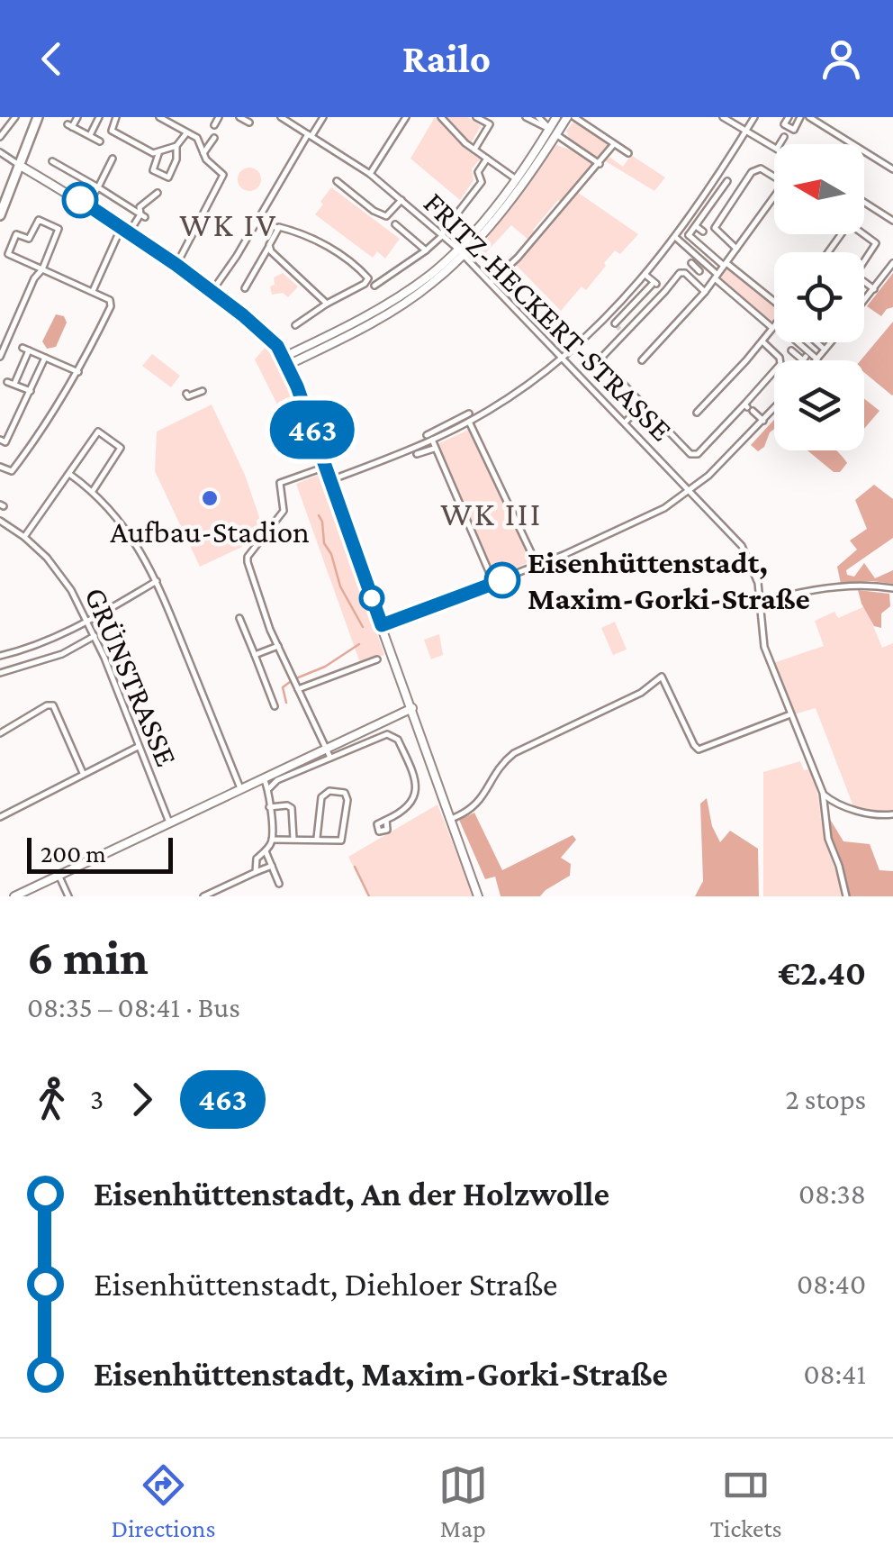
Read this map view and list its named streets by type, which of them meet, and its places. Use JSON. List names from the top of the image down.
{
  "streets": {
    "street": ["FRITZ-HECKERT-STRASSE", "GRÜNSTRASSE"]
  },
  "districts": ["WK IV", "WK III"],
  "places": ["Aufbau-Stadion", "Eisenhüttenstadt, Maxim-Gorki-Straße"],
  "lines": ["bus line 463"],
  "scale_bar": "200 m",
  "north": "left",
  "page": {
    "header": "Railo",
    "on_map": "463",
    "scale": "200 m",
    "heading": ["6 min", "08:35 – 08:41 · Bus", "€2.40"],
    "legs": ["3", "463", "2 stops"],
    "list": [
      {
        "name": "Eisenhüttenstadt, An der Holzwolle",
        "value": "08:38"
      },
      {
        "name": "Eisenhüttenstadt, Diehloer Straße",
        "value": "08:40"
      },
      {
        "name": "Eisenhüttenstadt, Maxim-Gorki-Straße",
        "value": "08:41"
      }
    ],
    "tabs": ["Directions", "Map", "Tickets"]
  }
}
